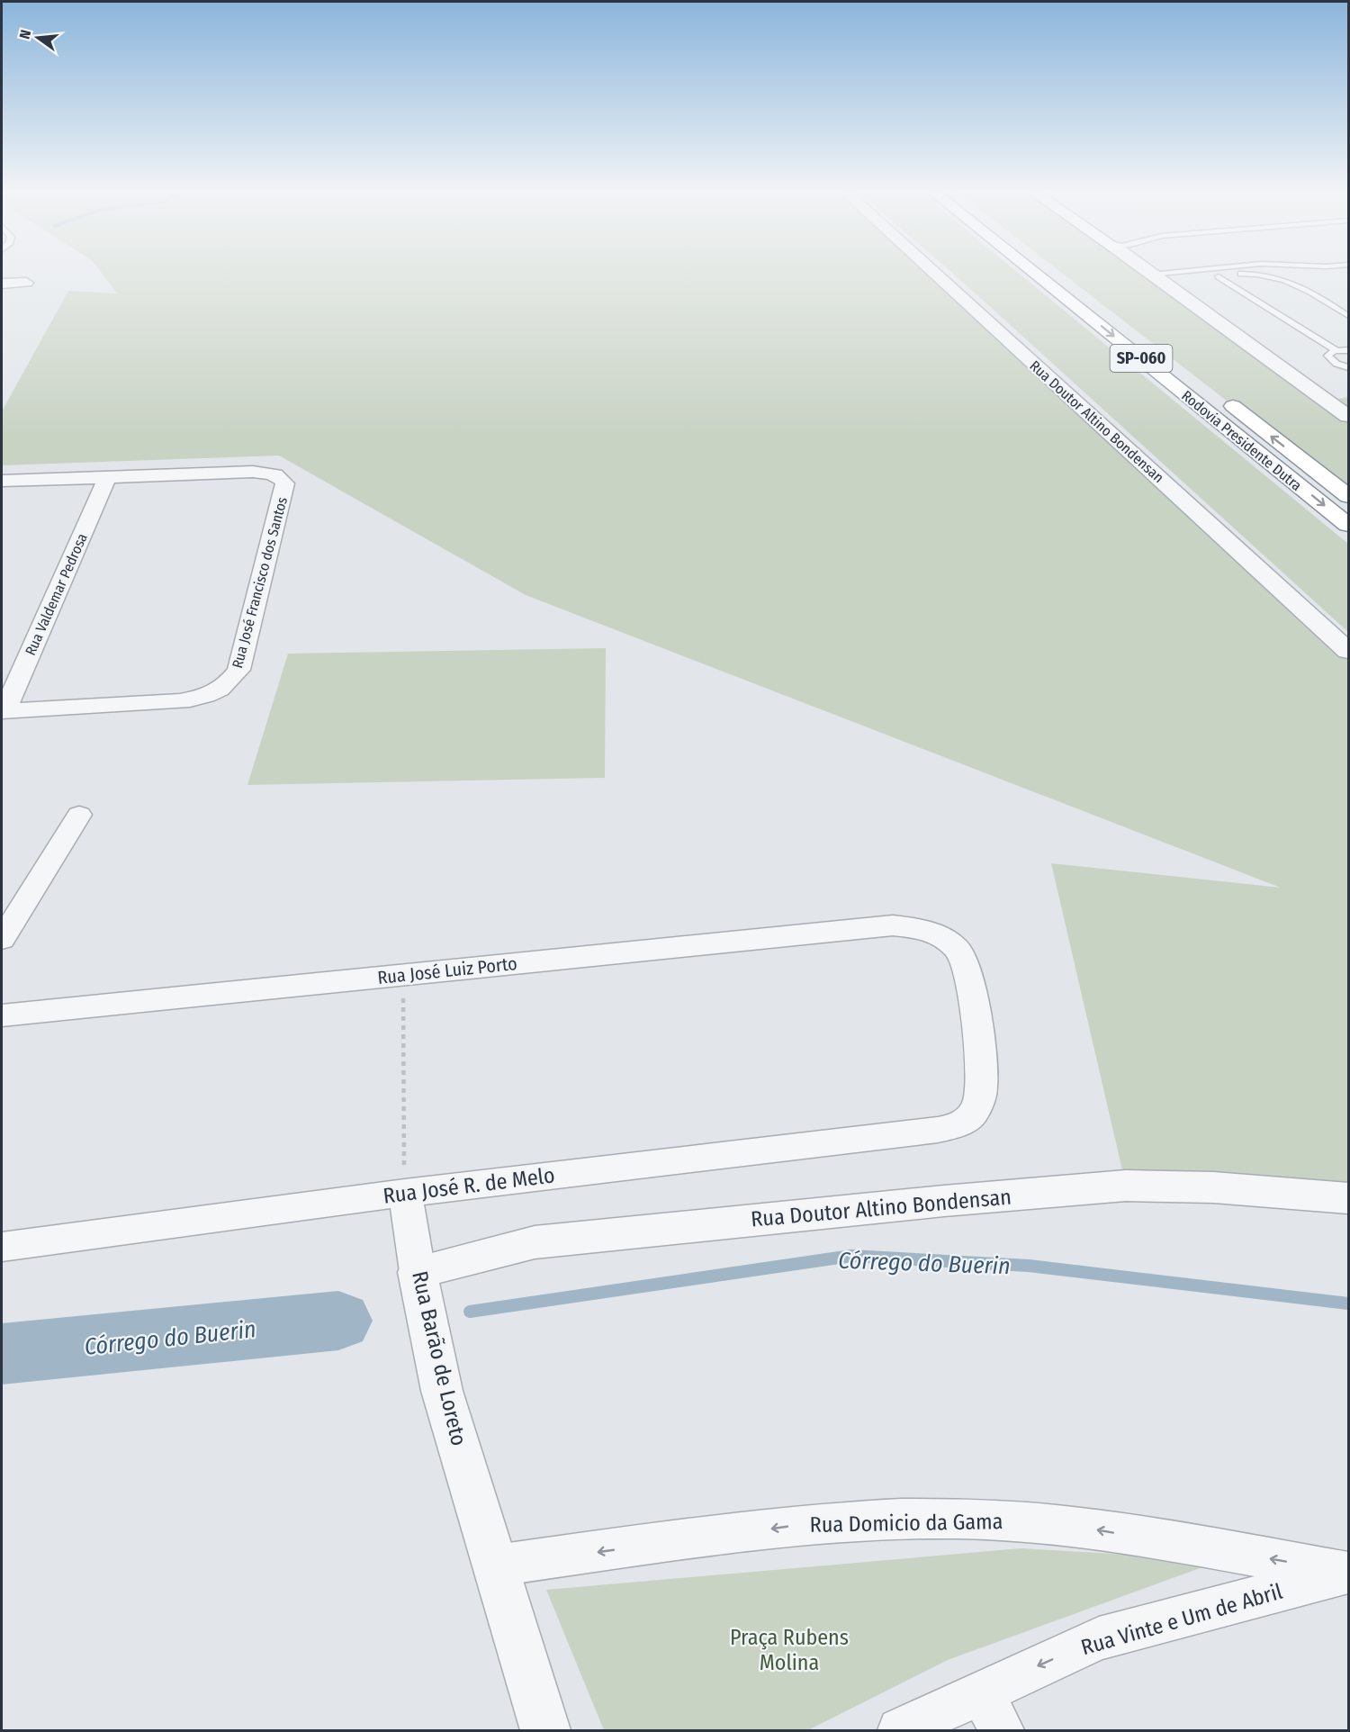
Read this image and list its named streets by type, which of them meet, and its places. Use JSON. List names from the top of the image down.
{
  "streets": {
    "highway": ["SP-060", "Rodovia Presidente Dutra"],
    "street": [
      "Rua Doutor Altino Bondensan",
      "Rua José Francisco dos Santos",
      "Rua Valdemar Pedrosa",
      "Rua José Luiz Porto",
      "Rua José R. de Melo",
      "Rua Barão de Loreto",
      "Rua Domicio da Gama",
      "Rua Vinte e Um de Abril"
    ]
  },
  "crossings": [
    ["Rua Doutor Altino Bondensan", "Rua Barão de Loreto"],
    ["Rua José Francisco dos Santos", "Rua Valdemar Pedrosa"],
    ["Rua José Luiz Porto", "Rua José R. de Melo"],
    ["Rua José R. de Melo", "Rua Barão de Loreto"],
    ["Rua Barão de Loreto", "Rua Domicio da Gama"],
    ["Rua Domicio da Gama", "Rua Vinte e Um de Abril"]
  ],
  "one_way": ["Rua Domicio da Gama", "Rua Vinte e Um de Abril"],
  "water": ["Córrego do Buerin"],
  "parks": ["Praça Rubens Molina"],
  "north": "left"
}
